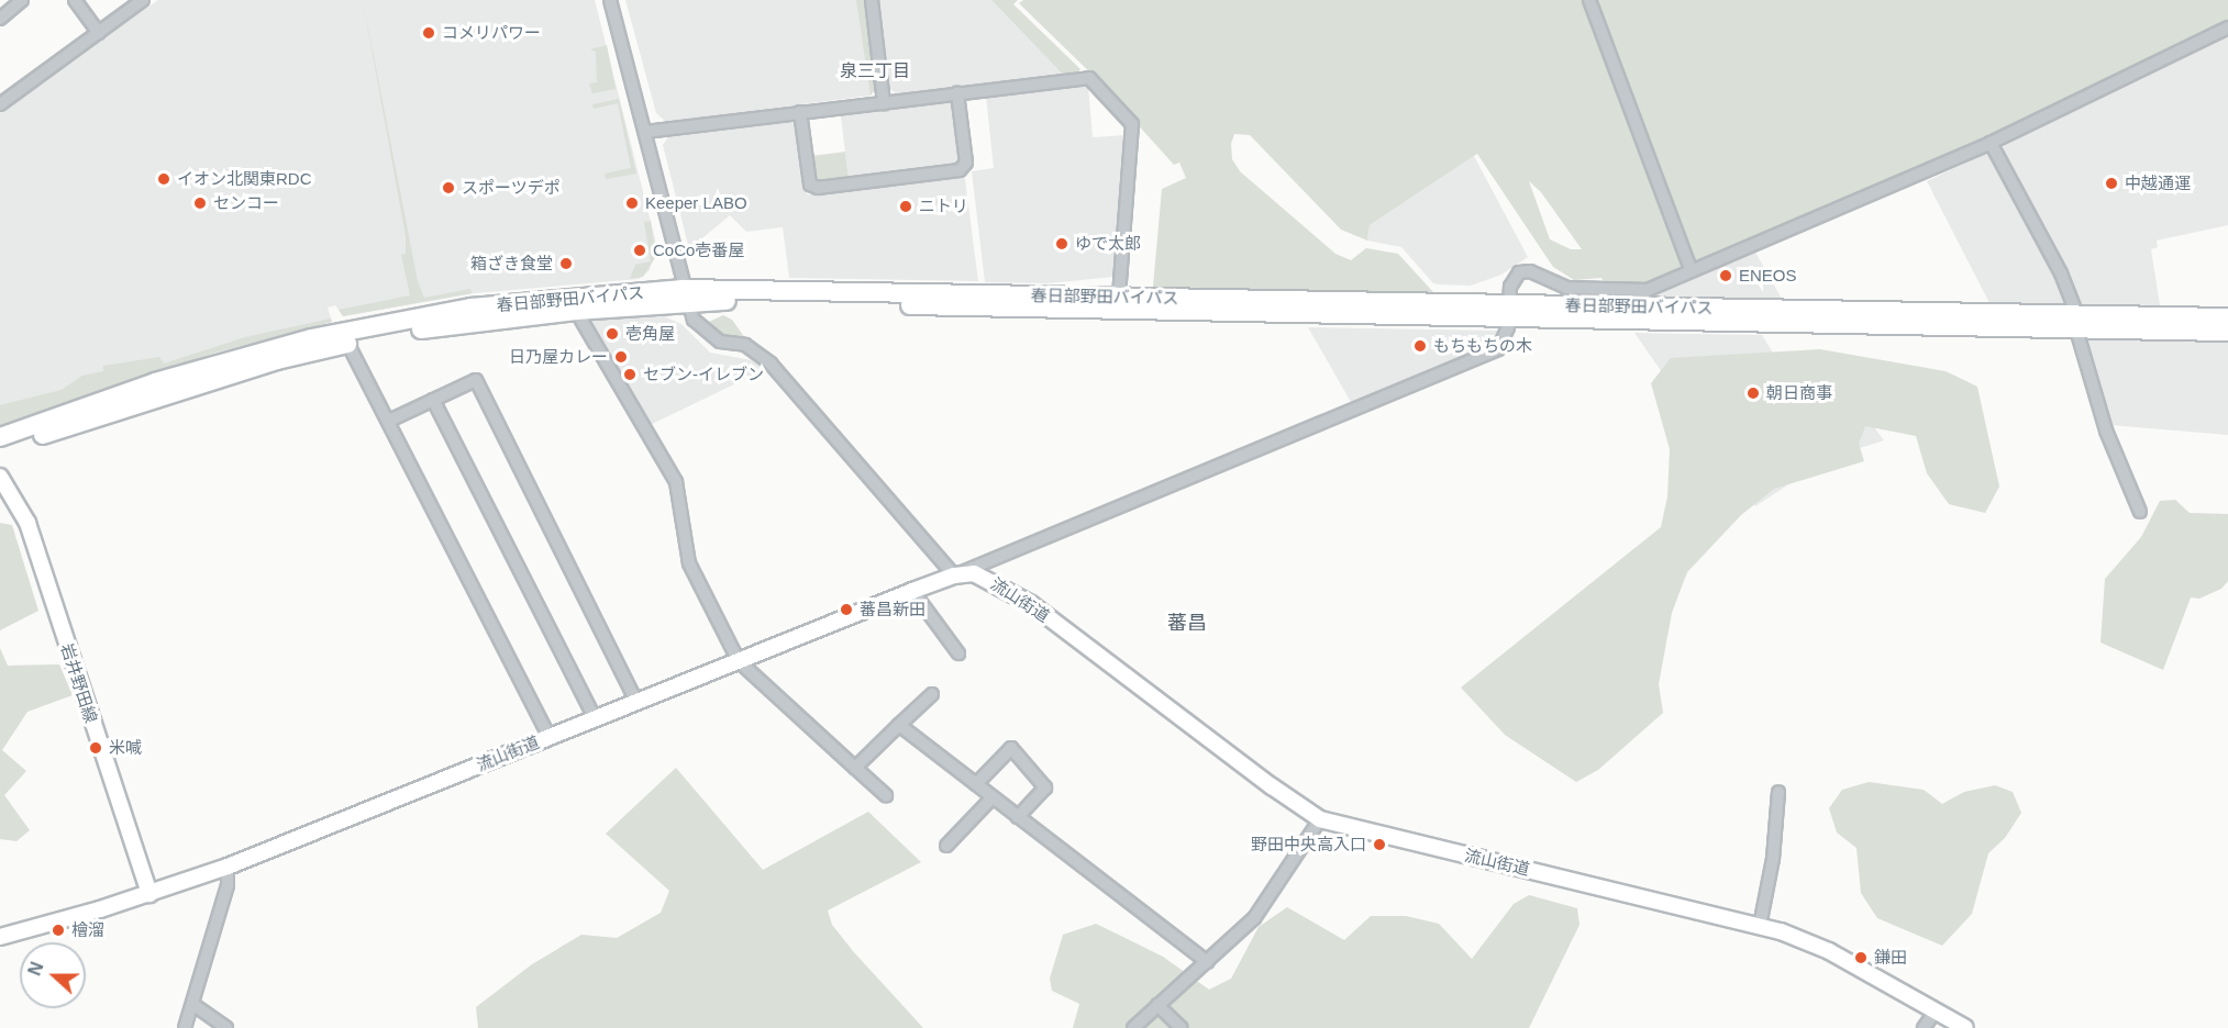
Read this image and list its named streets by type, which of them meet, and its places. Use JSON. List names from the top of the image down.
{
  "streets": {
    "highway": ["春日部野田バイパス"],
    "main road": ["流山街道", "岩井野田線"]
  },
  "crossings": [
    ["流山街道", "岩井野田線"]
  ],
  "districts": ["泉三丁目", "蕃昌"],
  "places": [
    "コメリパワー",
    "イオン北関東RDC",
    "中越通運",
    "スポーツデポ",
    "センコー",
    "Keeper LABO",
    "ニトリ",
    "ゆで太郎",
    "CoCo壱番屋",
    "箱ざき食堂",
    "ENEOS",
    "壱角屋",
    "もちもちの木",
    "日乃屋カレー",
    "セブン-イレブン",
    "朝日商事",
    "蕃昌新田",
    "米喊",
    "野田中央高入口",
    "檜溜",
    "鎌田"
  ],
  "north": "left"
}
